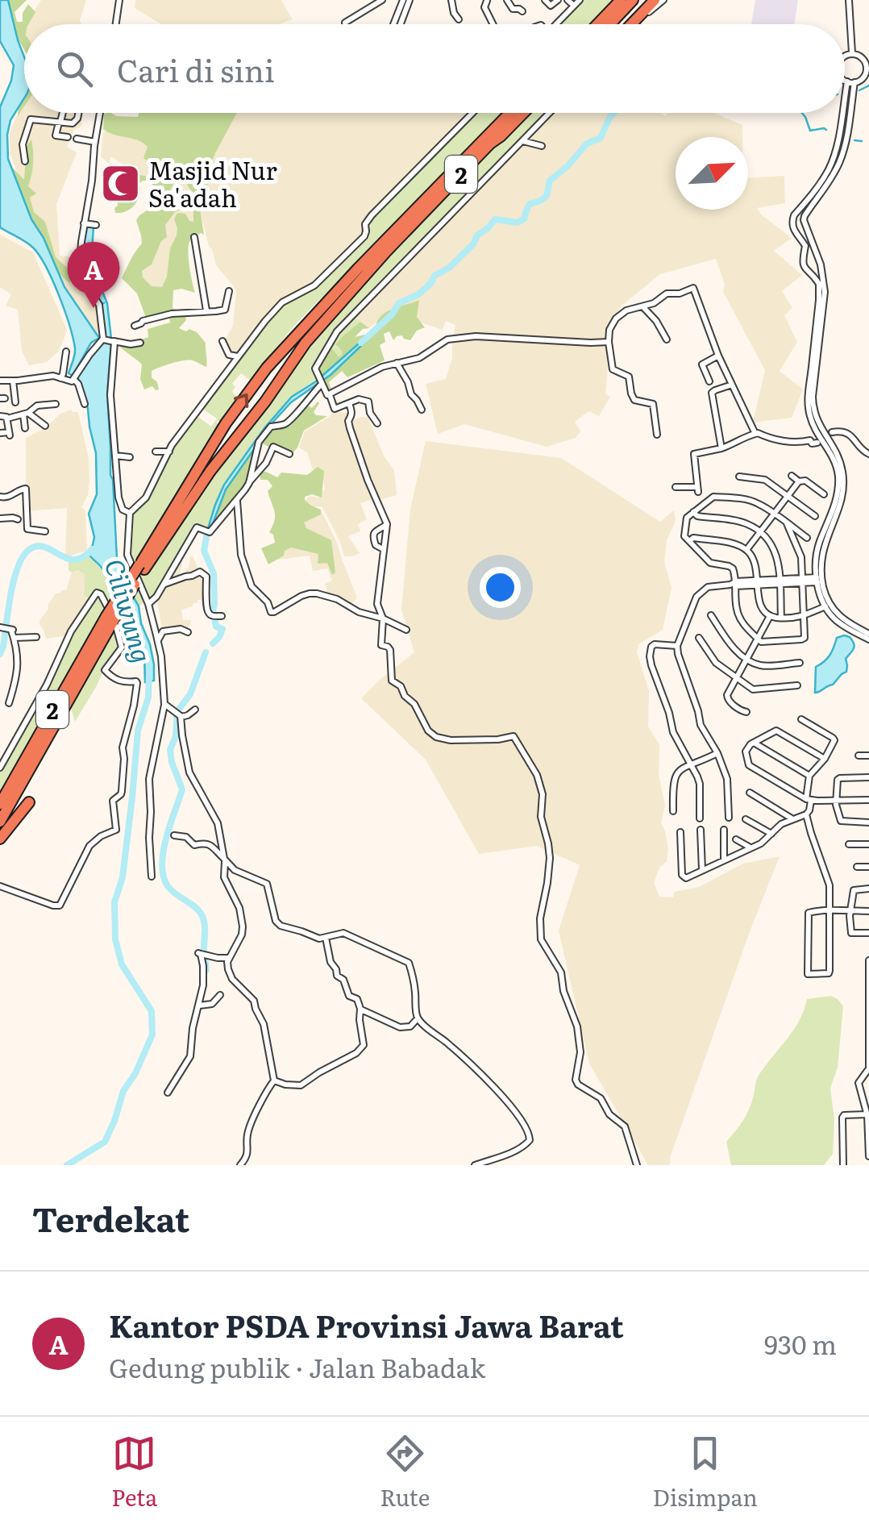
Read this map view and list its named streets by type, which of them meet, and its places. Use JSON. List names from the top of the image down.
{
  "streets": {
    "highway": ["2"]
  },
  "water": ["Ciliwung"],
  "places": {
    "mosque": ["Masjid Nur Sa'adah"]
  },
  "north": "top right",
  "page": {
    "search": "Cari di sini",
    "pins": "A",
    "heading": "Terdekat",
    "list": [
      {
        "mark": "A",
        "name": "Kantor PSDA Provinsi Jawa Barat",
        "note": "Gedung publik · Jalan Babadak",
        "value": "930 m"
      }
    ],
    "nav": ["Peta", "Rute", "Disimpan"]
  }
}
